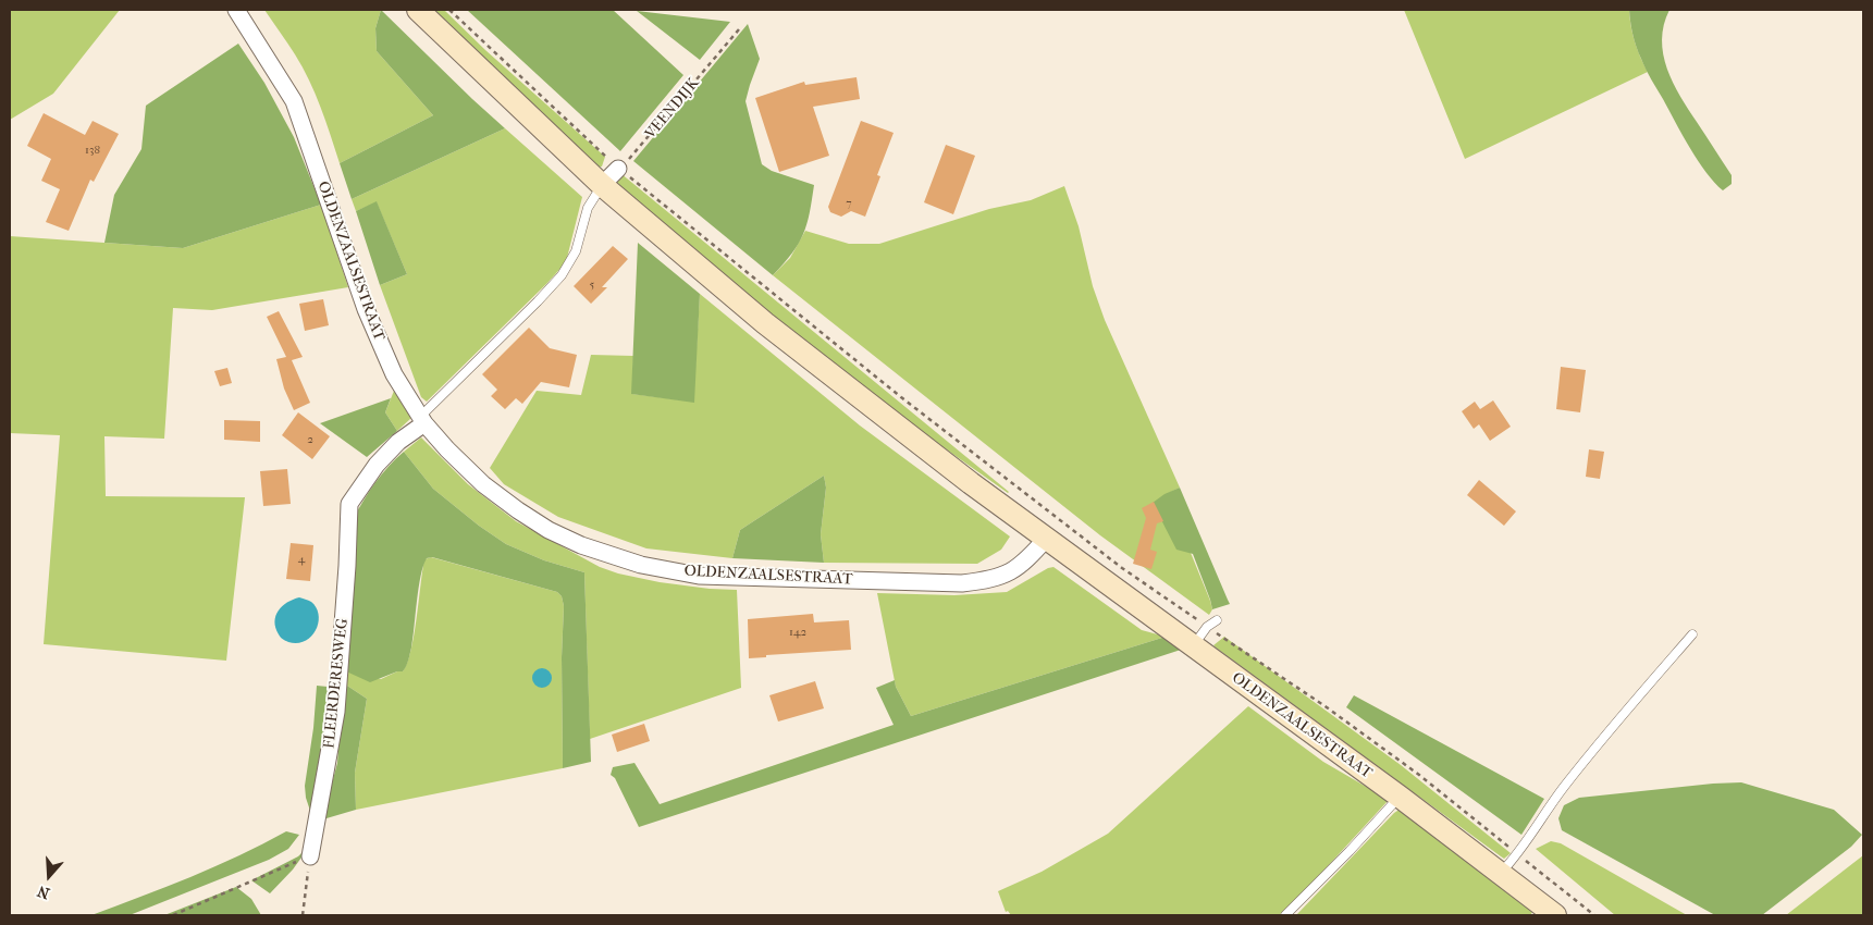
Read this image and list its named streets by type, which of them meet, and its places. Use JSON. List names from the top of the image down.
{
  "streets": {
    "main road": ["OLDENZAALSESTRAAT"],
    "street": ["FLEERDERESWEG"],
    "path": ["VEENDIJK"]
  },
  "crossings": [
    ["OLDENZAALSESTRAAT", "FLEERDERESWEG"]
  ],
  "house_numbers": [
    "138",
    "7",
    "5",
    "2",
    "4",
    "142"
  ],
  "north": "bottom"
}
